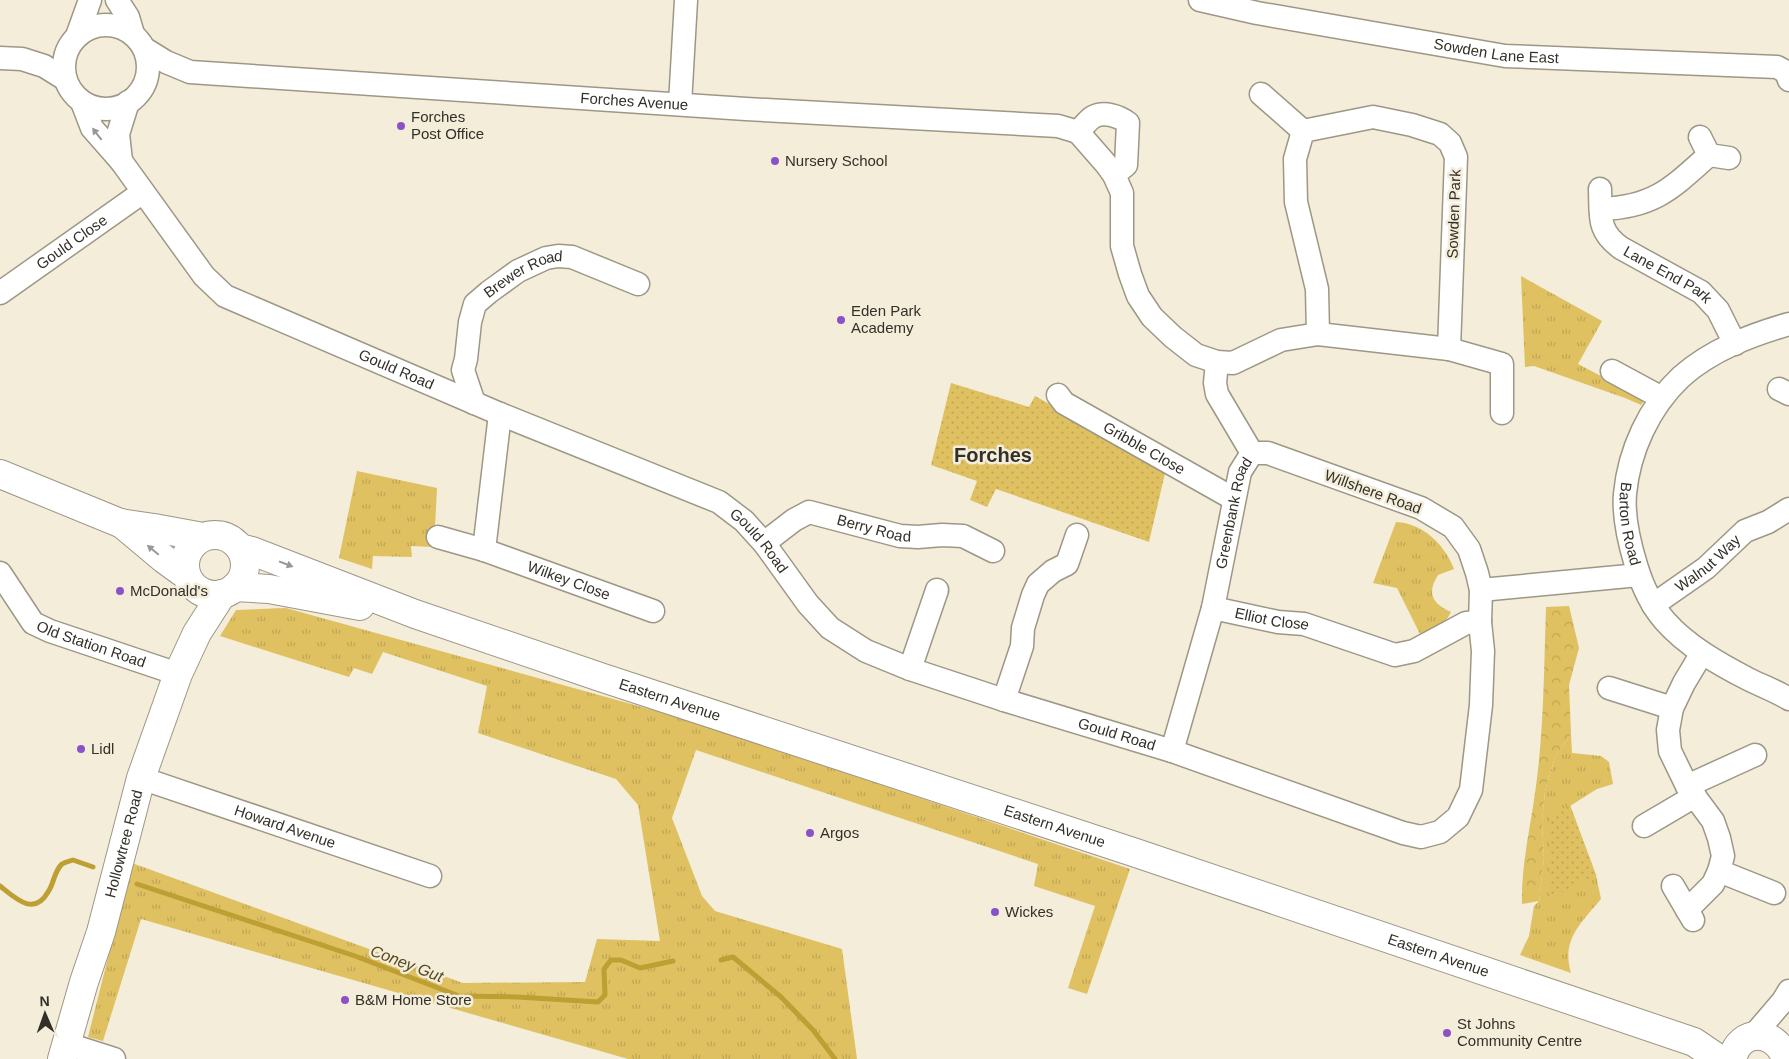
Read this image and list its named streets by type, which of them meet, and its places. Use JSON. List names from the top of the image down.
{
  "streets": {
    "main road": ["Eastern Avenue", "Hollowtree Road"],
    "street": [
      "Sowden Lane East",
      "Forches Avenue",
      "Sowden Park",
      "Gould Close",
      "Lane End Park",
      "Brewer Road",
      "Gould Road",
      "Gribble Close",
      "Willshere Road",
      "Greenbank Road",
      "Barton Road",
      "Berry Road",
      "Walnut Way",
      "Wilkey Close",
      "Elliot Close",
      "Old Station Road",
      "Howard Avenue"
    ]
  },
  "crossings": [
    ["Forches Avenue", "Gould Road"],
    ["Gould Close", "Gould Road"],
    ["Lane End Park", "Barton Road"],
    ["Brewer Road", "Gould Road"],
    ["Gould Road", "Willshere Road"],
    ["Gould Road", "Greenbank Road"],
    ["Gould Road", "Berry Road"],
    ["Gribble Close", "Greenbank Road"],
    ["Willshere Road", "Greenbank Road"],
    ["Willshere Road", "Elliot Close"],
    ["Greenbank Road", "Elliot Close"],
    ["Barton Road", "Walnut Way"],
    ["Old Station Road", "Hollowtree Road"],
    ["Eastern Avenue", "Hollowtree Road"],
    ["Howard Avenue", "Hollowtree Road"]
  ],
  "districts": ["Forches"],
  "water": ["Coney Gut"],
  "places": [
    "Forches Post Office",
    "Nursery School",
    "Eden Park Academy",
    "McDonald's",
    "Lidl",
    "Argos",
    "Wickes",
    "B&M Home Store",
    "St Johns Community Centre"
  ],
  "north": "top"
}
